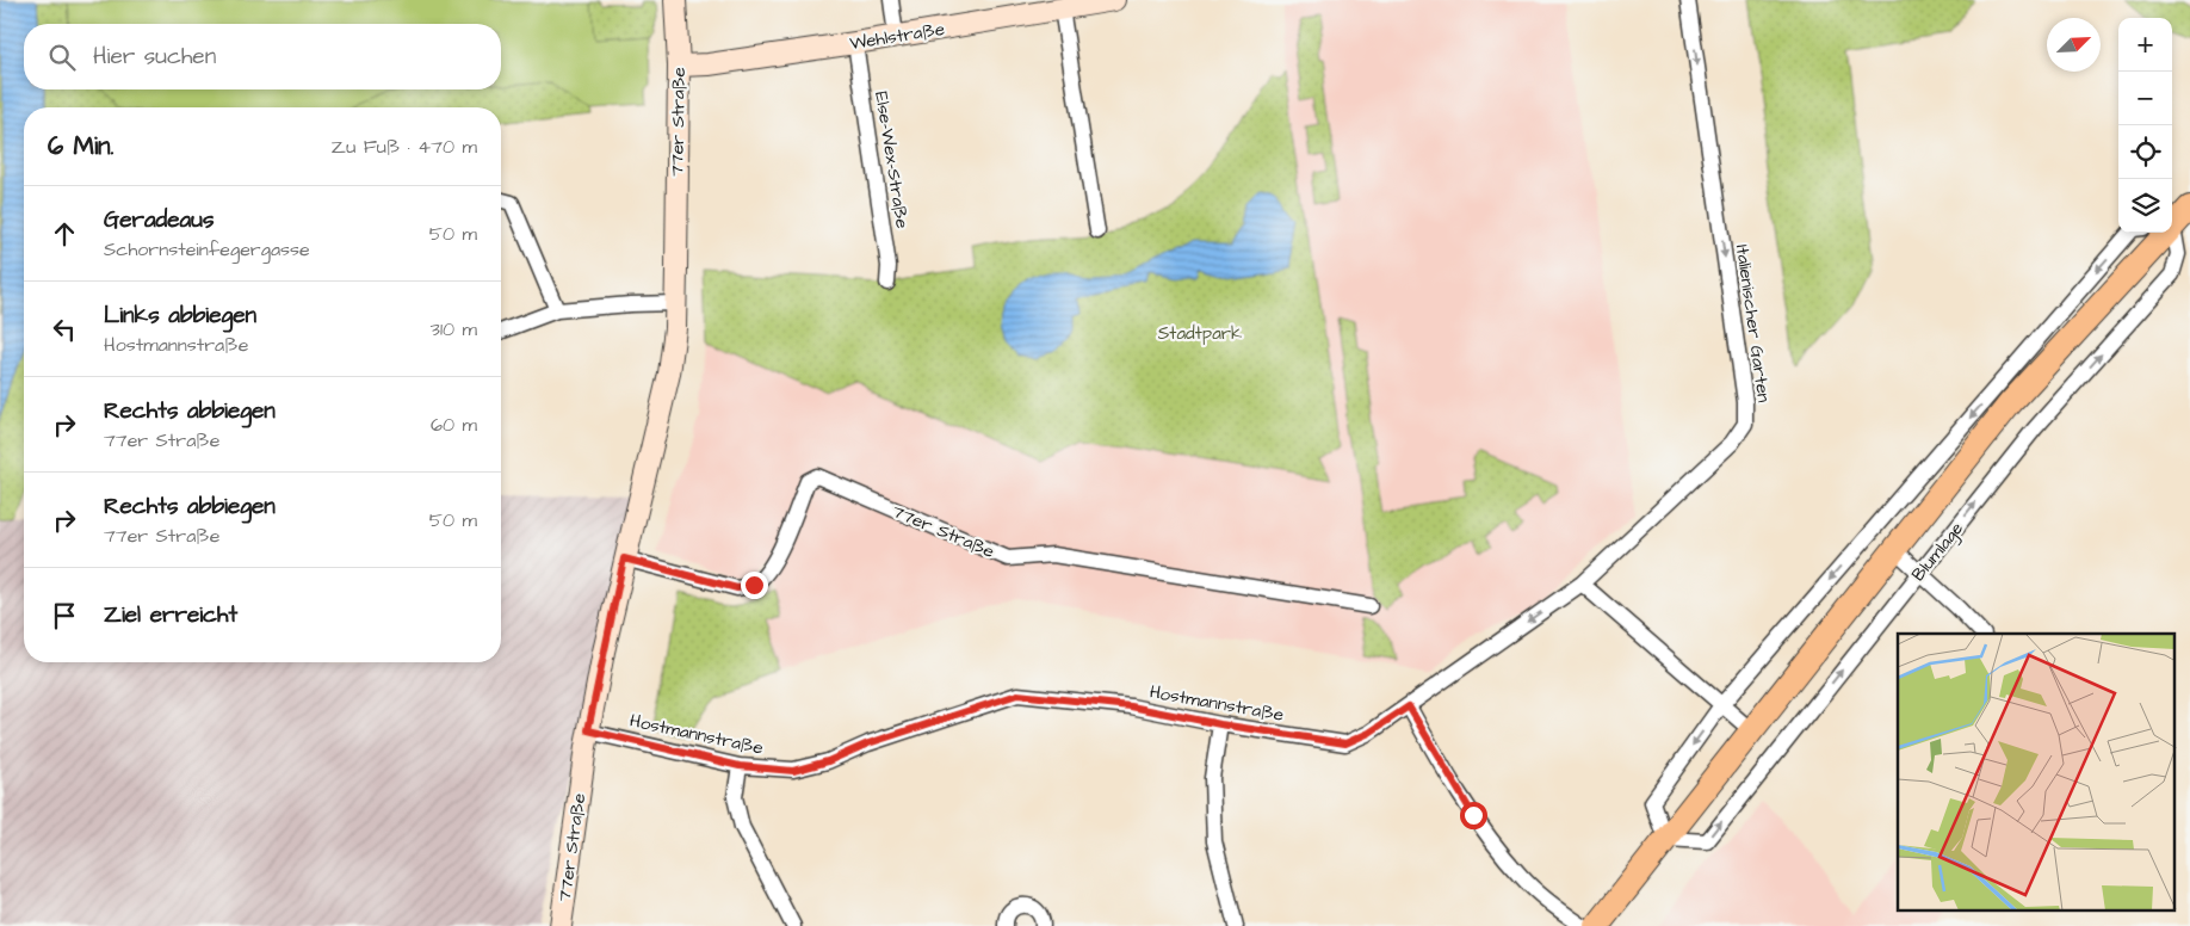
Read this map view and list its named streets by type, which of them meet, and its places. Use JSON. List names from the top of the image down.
{
  "streets": {
    "main road": ["Blumlage"],
    "street": [
      "Wehlstraße",
      "77er Straße",
      "Else-Wex-Straße",
      "Italienischer Garten",
      "Hostmannstraße"
    ]
  },
  "crossings": [
    ["Wehlstraße", "77er Straße"],
    ["Wehlstraße", "Else-Wex-Straße"],
    ["77er Straße", "Hostmannstraße"],
    ["Italienischer Garten", "Hostmannstraße"]
  ],
  "one_way": ["Italienischer Garten"],
  "parks": ["Stadtpark"],
  "north": "top right",
  "page": {
    "map_buttons": ["+", "−"],
    "search": "Hier suchen",
    "heading": ["6 Min.", "Zu Fuß · 470 m"],
    "list": [
      ["Geradeaus", "Schornsteinfegergasse", "50 m"],
      ["Links abbiegen", "Hostmannstraße", "310 m"],
      ["Rechts abbiegen", "77er Straße", "60 m"],
      ["Rechts abbiegen", "77er Straße", "50 m"],
      "Ziel erreicht"
    ]
  }
}
